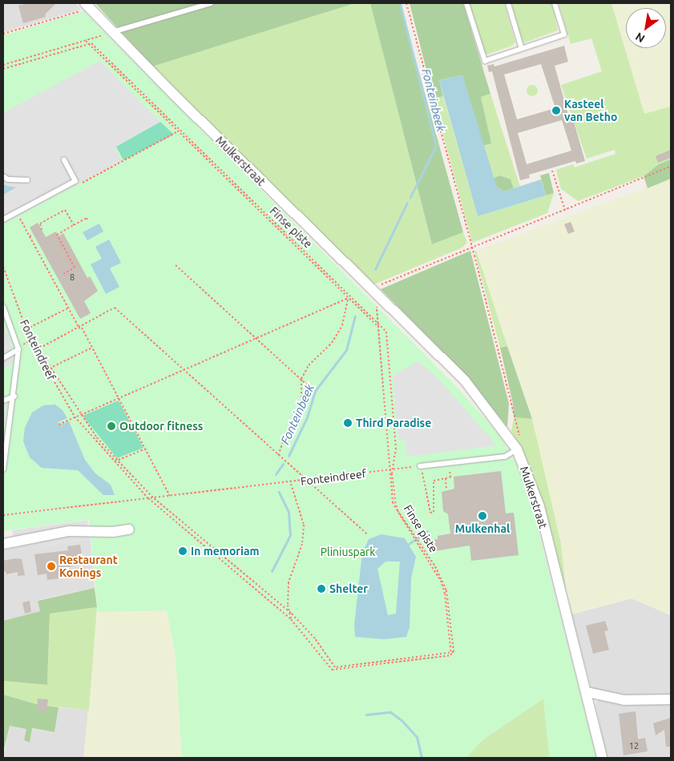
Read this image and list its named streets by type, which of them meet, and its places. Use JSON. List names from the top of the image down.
{
  "streets": {
    "street": ["Mulkerstraat"],
    "lane": ["Fonteindreef"],
    "path": ["Finse piste"]
  },
  "crossings": [
    ["Finse piste", "Fonteindreef"]
  ],
  "water": ["Fonteinbeek"],
  "parks": ["Pliniuspark"],
  "places": [
    "Kasteel van Betho",
    "Third Paradise",
    "Outdoor fitness",
    "Mulkenhal",
    "In memoriam",
    "Restaurant Konings",
    "Shelter"
  ],
  "house_numbers": ["8", "12"],
  "north": "bottom left"
}
